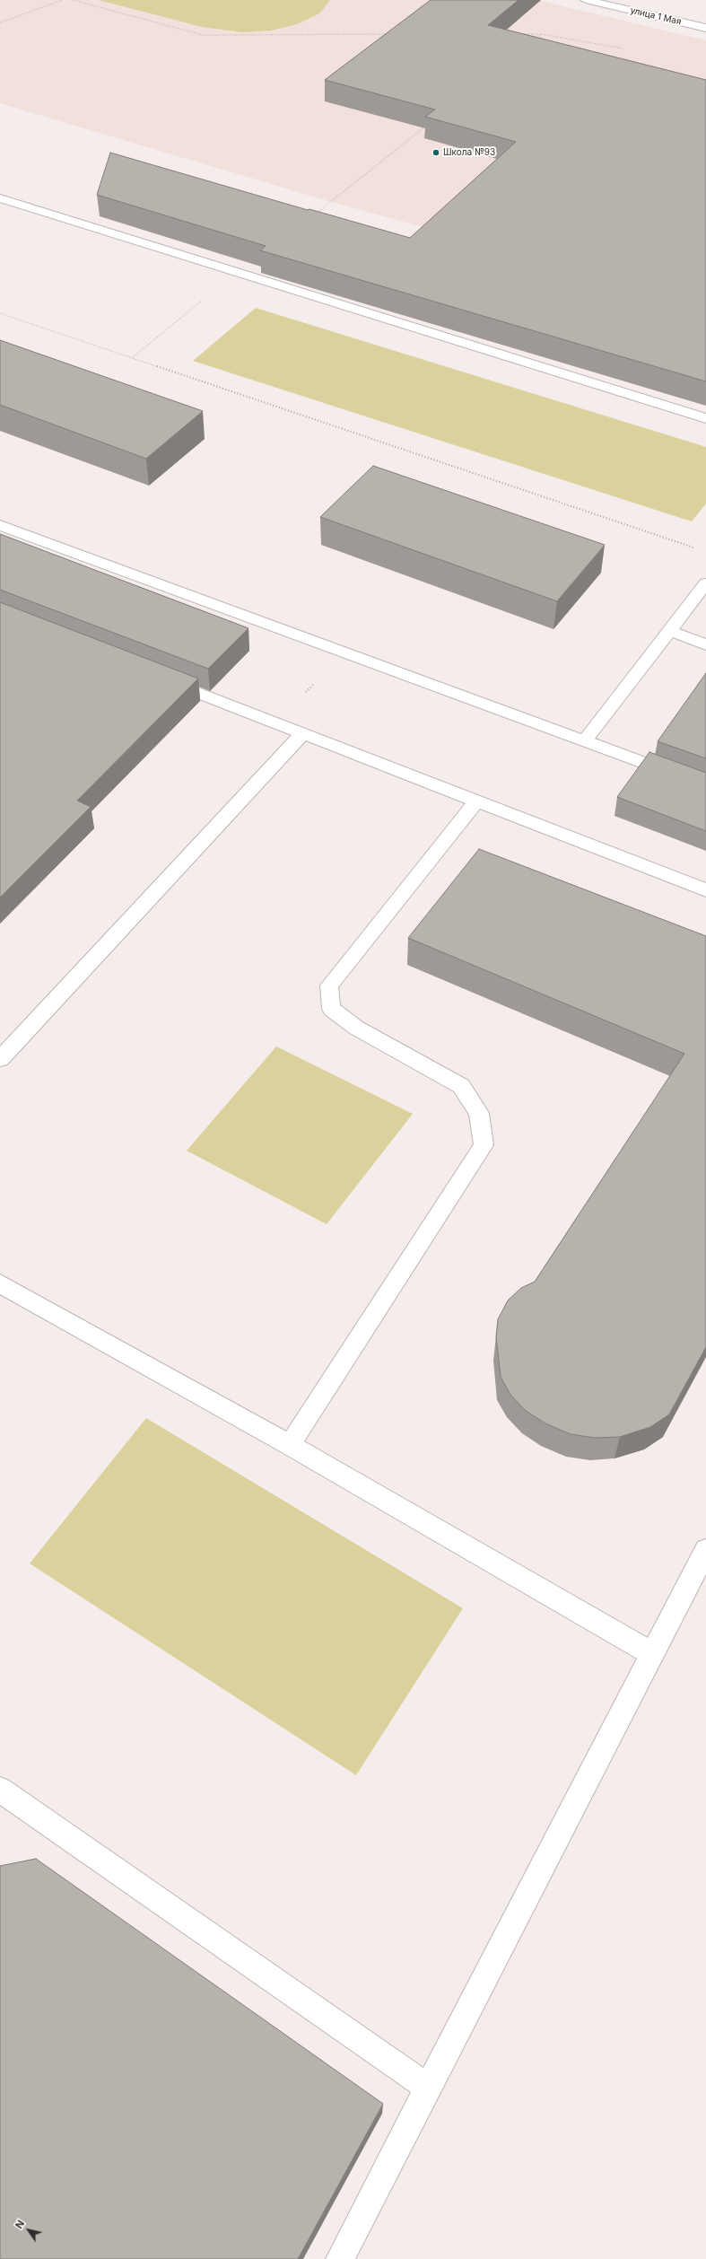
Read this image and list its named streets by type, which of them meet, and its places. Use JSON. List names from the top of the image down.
{
  "streets": {
    "street": ["улица 1 Мая"]
  },
  "places": ["Школа №93"],
  "north": "top left"
}
